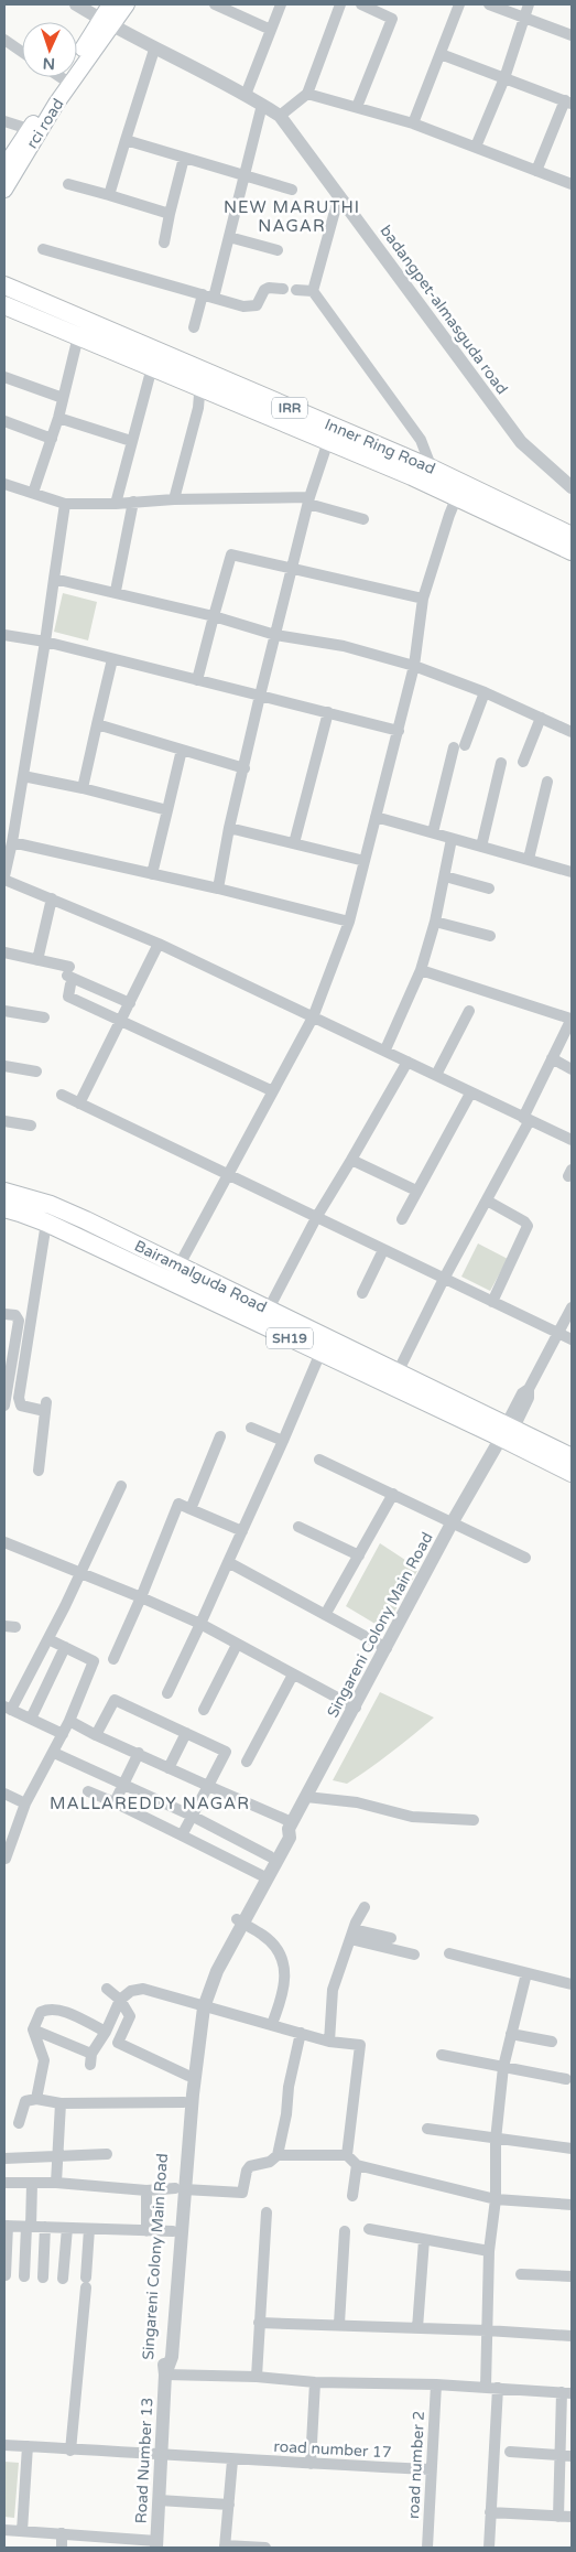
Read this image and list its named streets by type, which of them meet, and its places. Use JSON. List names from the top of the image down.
{
  "streets": {
    "main road": [
      "rci road",
      "IRR",
      "Inner Ring Road",
      "Bairamalguda Road",
      "SH19"
    ],
    "street": [
      "badangpet-almasguda road",
      "Singareni Colony Main Road",
      "road number 17",
      "Road Number 13",
      "road number 2"
    ]
  },
  "crossings": [
    ["rci road", "badangpet-almasguda road"],
    ["Bairamalguda Road", "Singareni Colony Main Road"],
    ["Singareni Colony Main Road", "Road Number 13"],
    ["road number 17", "Road Number 13"],
    ["road number 17", "road number 2"]
  ],
  "districts": ["NEW MARUTHI NAGAR", "MALLAREDDY NAGAR"],
  "north": "bottom"
}
